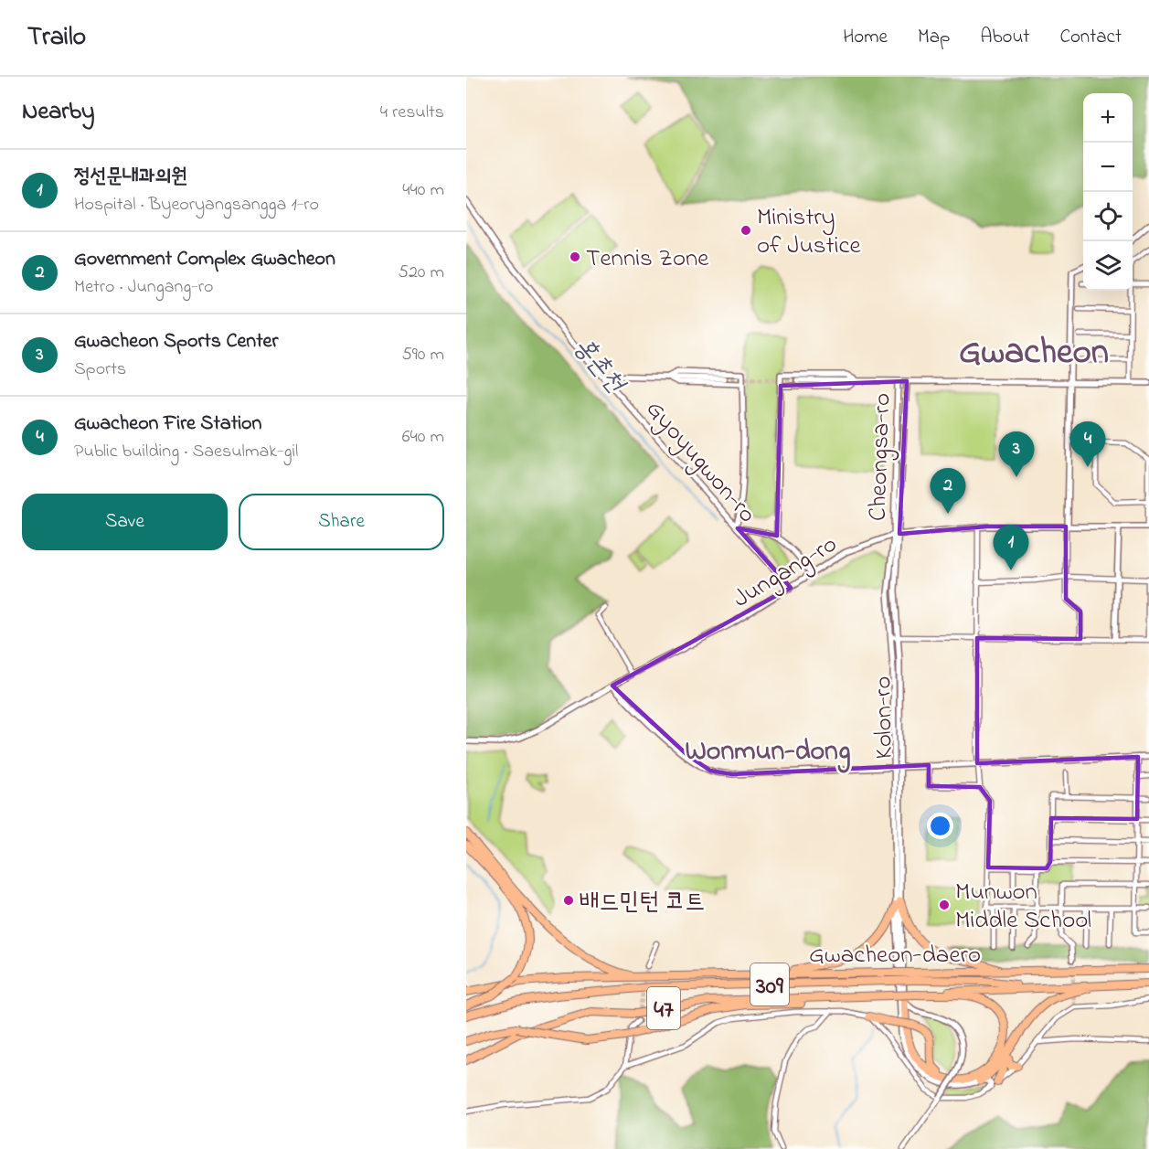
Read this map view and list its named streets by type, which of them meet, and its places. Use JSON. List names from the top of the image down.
{
  "streets": {
    "highway": ["Gwacheon-daero", "309", "47"],
    "street": [
      "Cheongsa-ro",
      "Gyoyugwon-ro",
      "Jungang-ro",
      "Kolon-ro"
    ]
  },
  "crossings": [
    ["Cheongsa-ro", "Jungang-ro"],
    ["Cheongsa-ro", "Kolon-ro"],
    ["Gyoyugwon-ro", "Jungang-ro"],
    ["Jungang-ro", "Kolon-ro"],
    ["Gwacheon-daero", "309"],
    ["Gwacheon-daero", "47"]
  ],
  "districts": ["Gwacheon", "Wonmun-dong"],
  "water": ["홍촌천"],
  "places": [
    "Ministry of Justice",
    "Tennis Zone",
    "배드민턴 코트",
    "Munwon Middle School"
  ],
  "page": {
    "header": "Trailo",
    "nav": [
      "Home",
      "Map",
      "About",
      "Contact"
    ],
    "heading": ["Nearby", "4 results"],
    "map_buttons": ["+", "−"],
    "list": [
      {
        "mark": "1",
        "name": "정선문내과의원",
        "note": "Hospital · Byeoryangsangga 1-ro",
        "value": "440 m"
      },
      {
        "mark": "2",
        "name": "Government Complex Gwacheon",
        "note": "Metro · Jungang-ro",
        "value": "520 m"
      },
      {
        "mark": "3",
        "name": "Gwacheon Sports Center",
        "note": "Sports",
        "value": "590 m"
      },
      {
        "mark": "4",
        "name": "Gwacheon Fire Station",
        "note": "Public building · Saesulmak-gil",
        "value": "640 m"
      }
    ],
    "pins": [
      "4",
      "3",
      "2",
      "1"
    ],
    "buttons": ["Save", "Share"]
  }
}
